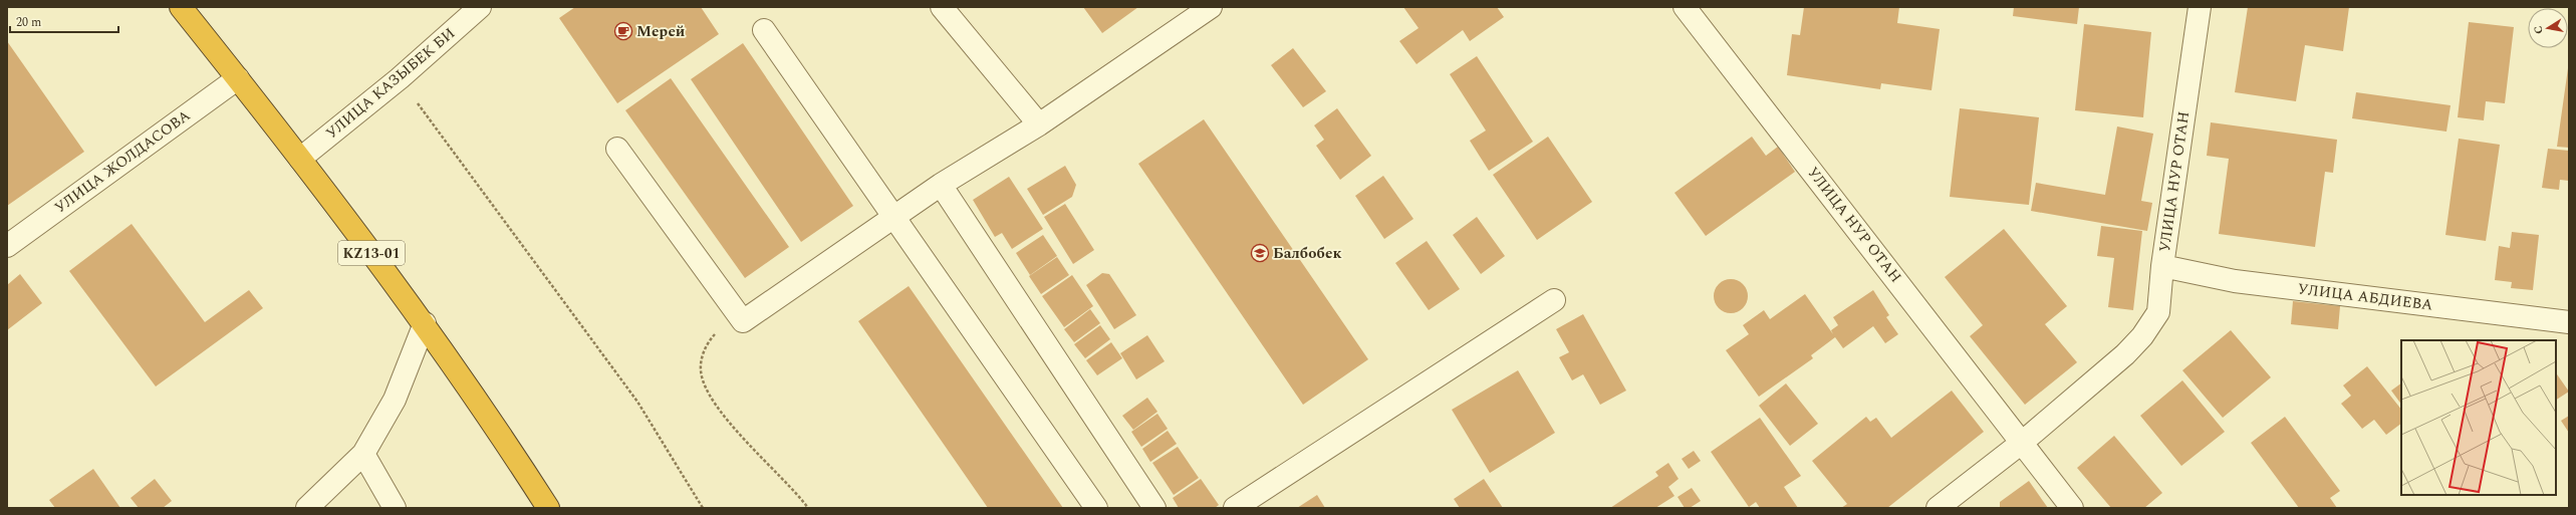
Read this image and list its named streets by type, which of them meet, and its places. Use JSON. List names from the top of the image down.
{
  "streets": {
    "highway": ["KZ13-01"],
    "street": [
      "УЛИЦА КАЗЫБЕК БИ",
      "УЛИЦА ЖОЛДАСОВА",
      "УЛИЦА НУР ОТАН",
      "УЛИЦА АБДИЕВА"
    ]
  },
  "crossings": [
    ["УЛИЦА КАЗЫБЕК БИ", "KZ13-01"],
    ["УЛИЦА ЖОЛДАСОВА", "KZ13-01"],
    ["УЛИЦА НУР ОТАН", "УЛИЦА АБДИЕВА"]
  ],
  "places": {
    "cafe": ["Мерей"],
    "school or university": ["Балбобек"]
  },
  "scale_bar": "20 m",
  "north": "left"
}
